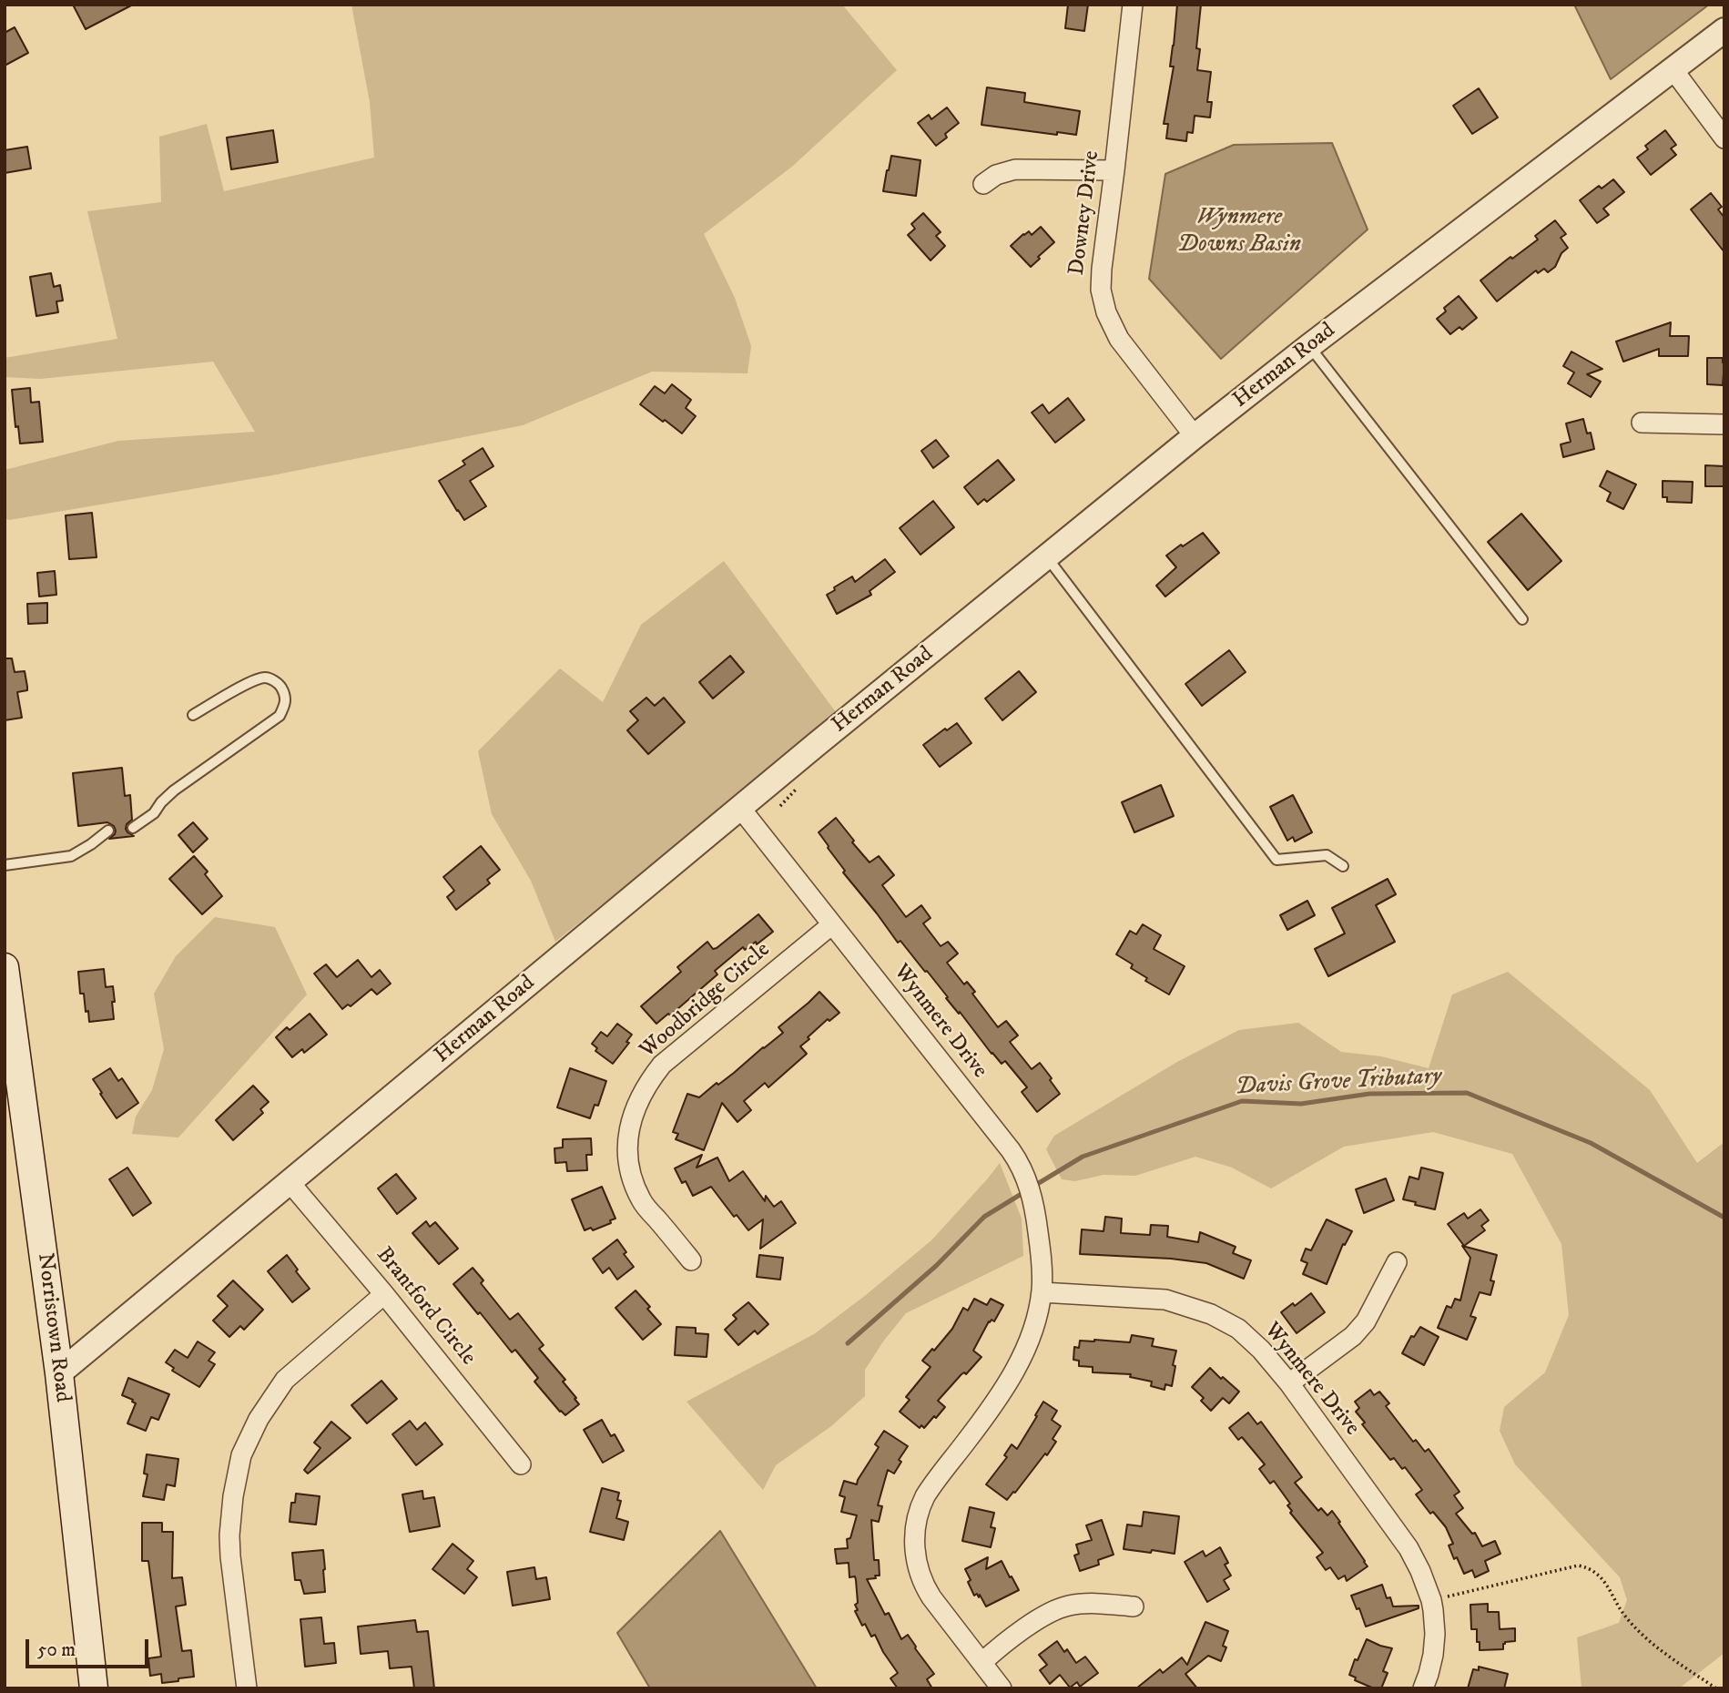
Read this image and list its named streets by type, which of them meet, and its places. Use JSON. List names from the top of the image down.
{
  "streets": {
    "main road": ["Norristown Road"],
    "street": [
      "Downey Drive",
      "Herman Road",
      "Woodbridge Circle",
      "Wynmere Drive",
      "Brantford Circle"
    ]
  },
  "crossings": [
    ["Downey Drive", "Herman Road"],
    ["Herman Road", "Wynmere Drive"],
    ["Herman Road", "Brantford Circle"],
    ["Herman Road", "Norristown Road"],
    ["Woodbridge Circle", "Wynmere Drive"]
  ],
  "water": ["Wynmere Downs Basin", "Davis Grove Tributary"],
  "scale_bar": "50 m"
}
